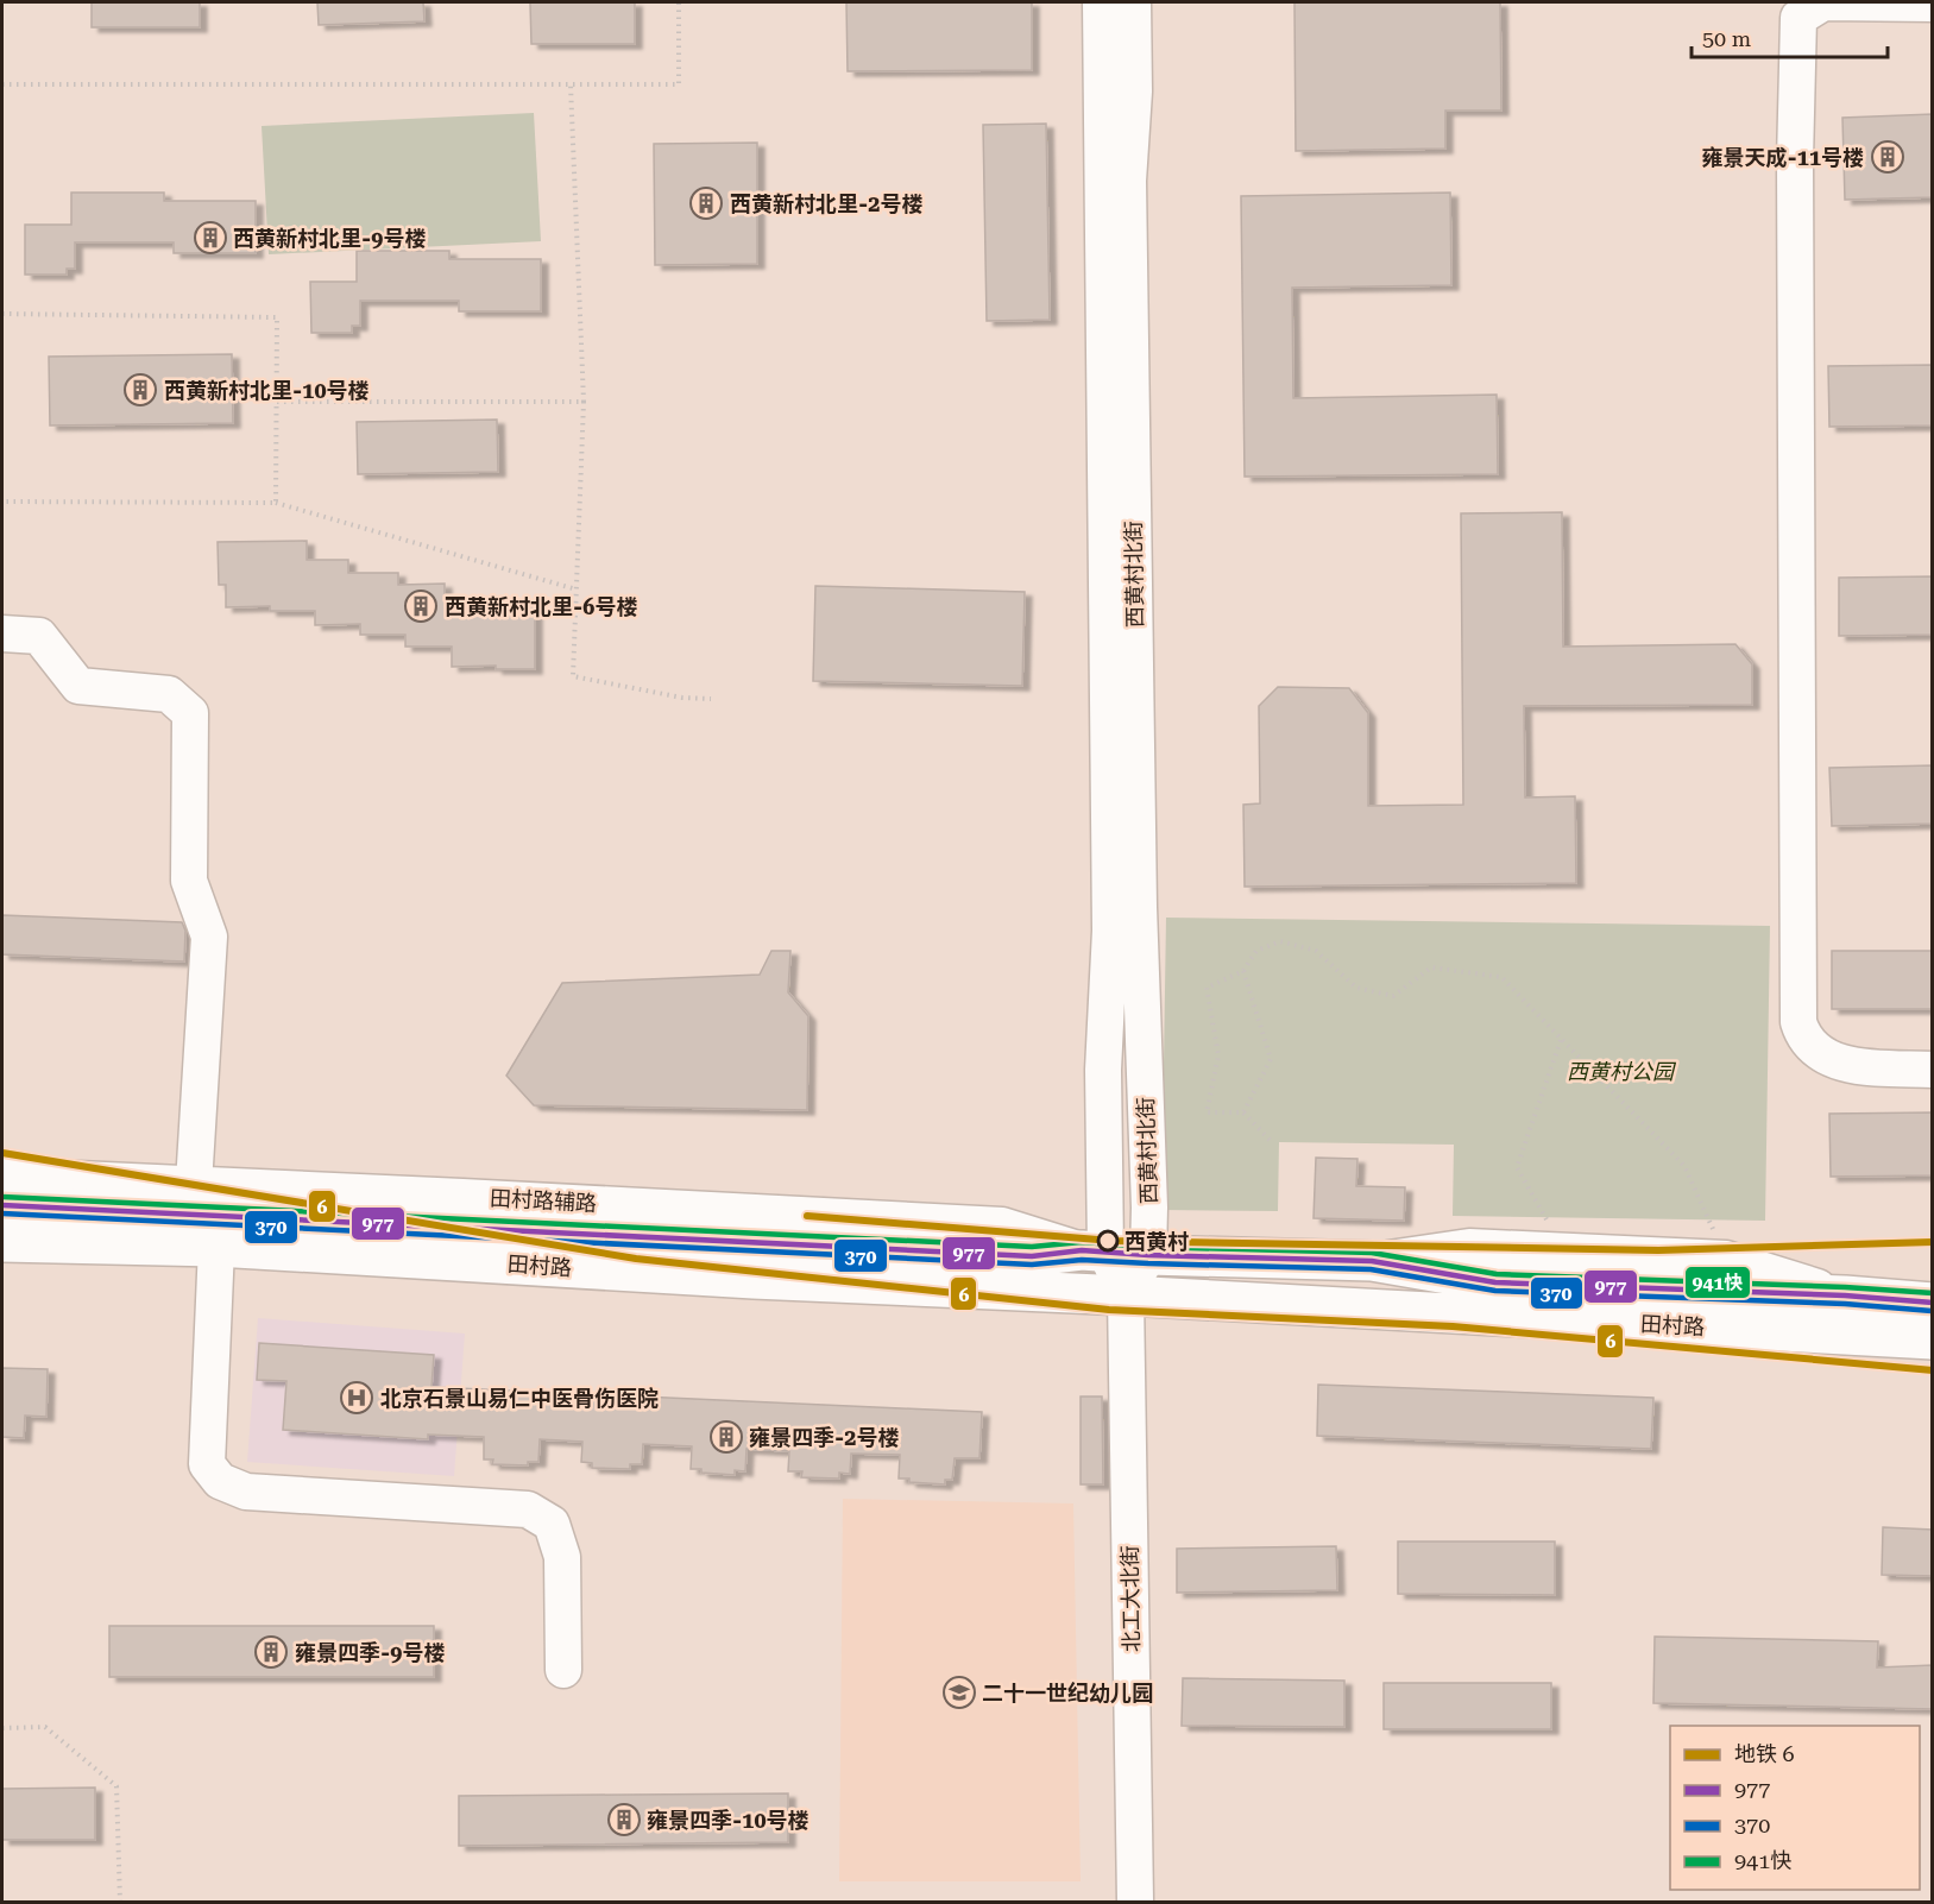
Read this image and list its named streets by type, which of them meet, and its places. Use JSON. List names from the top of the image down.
{
  "streets": {
    "main road": ["田村路"],
    "street": ["西黄村北街", "田村路辅路", "北工大北街"]
  },
  "crossings": [
    ["西黄村北街", "田村路辅路"],
    ["西黄村北街", "田村路"],
    ["西黄村北街", "北工大北街"],
    ["田村路辅路", "田村路"],
    ["田村路", "北工大北街"]
  ],
  "parks": ["西黄村公园"],
  "places": {
    "building": [
      "雍景天成-11号楼",
      "西黄新村北里-2号楼",
      "西黄新村北里-9号楼",
      "西黄新村北里-10号楼",
      "西黄新村北里-6号楼",
      "雍景四季-2号楼",
      "雍景四季-9号楼",
      "雍景四季-10号楼"
    ],
    "other": ["西黄村"],
    "hospital": ["北京石景山易仁中医骨伤医院"],
    "school or university": ["二十一世纪幼儿园"]
  },
  "lines": [
    "metro line 6",
    "transit line 941快",
    "transit line 977",
    "transit line 370"
  ],
  "legend": [
    "地铁 6",
    "977",
    "370",
    "941快"
  ],
  "scale_bar": "50 m"
}
